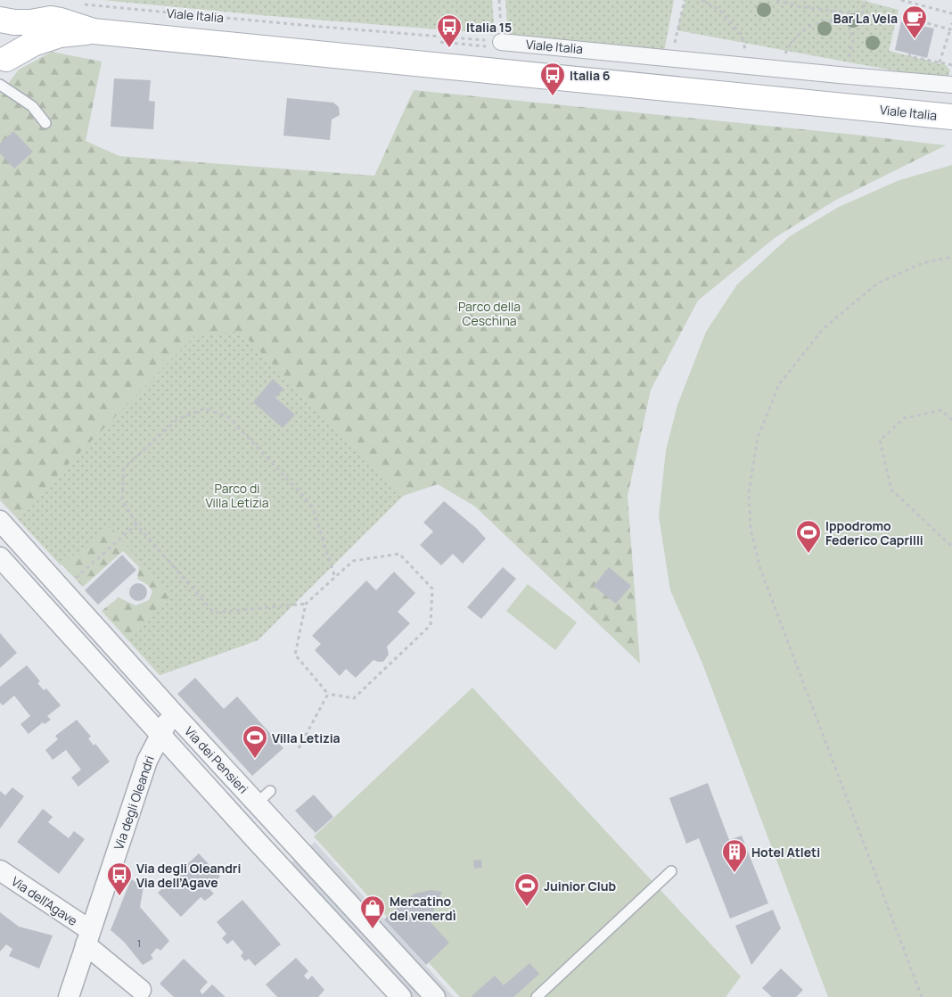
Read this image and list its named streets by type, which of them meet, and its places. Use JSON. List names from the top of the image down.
{
  "streets": {
    "main road": ["Viale Italia"],
    "street": ["Via dei Pensieri", "Via degli Oleandri", "Via dell'Agave"]
  },
  "crossings": [
    ["Via dei Pensieri", "Via degli Oleandri"],
    ["Via degli Oleandri", "Via dell'Agave"]
  ],
  "parks": ["Parco della Ceschina", "Parco di Villa Letizia"],
  "places": {
    "cafe": ["Bar La Vela"],
    "bus stop": ["Italia 15", "Italia 6", "Via degli Oleandri Via dell’Agave"],
    "sports": ["Ippodromo Federico Caprilli", "Villa Letizia", "Juinior Club"],
    "building": ["Hotel Atleti"],
    "shop": ["Mercatino del venerdì"]
  },
  "house_numbers": ["1"]
}
